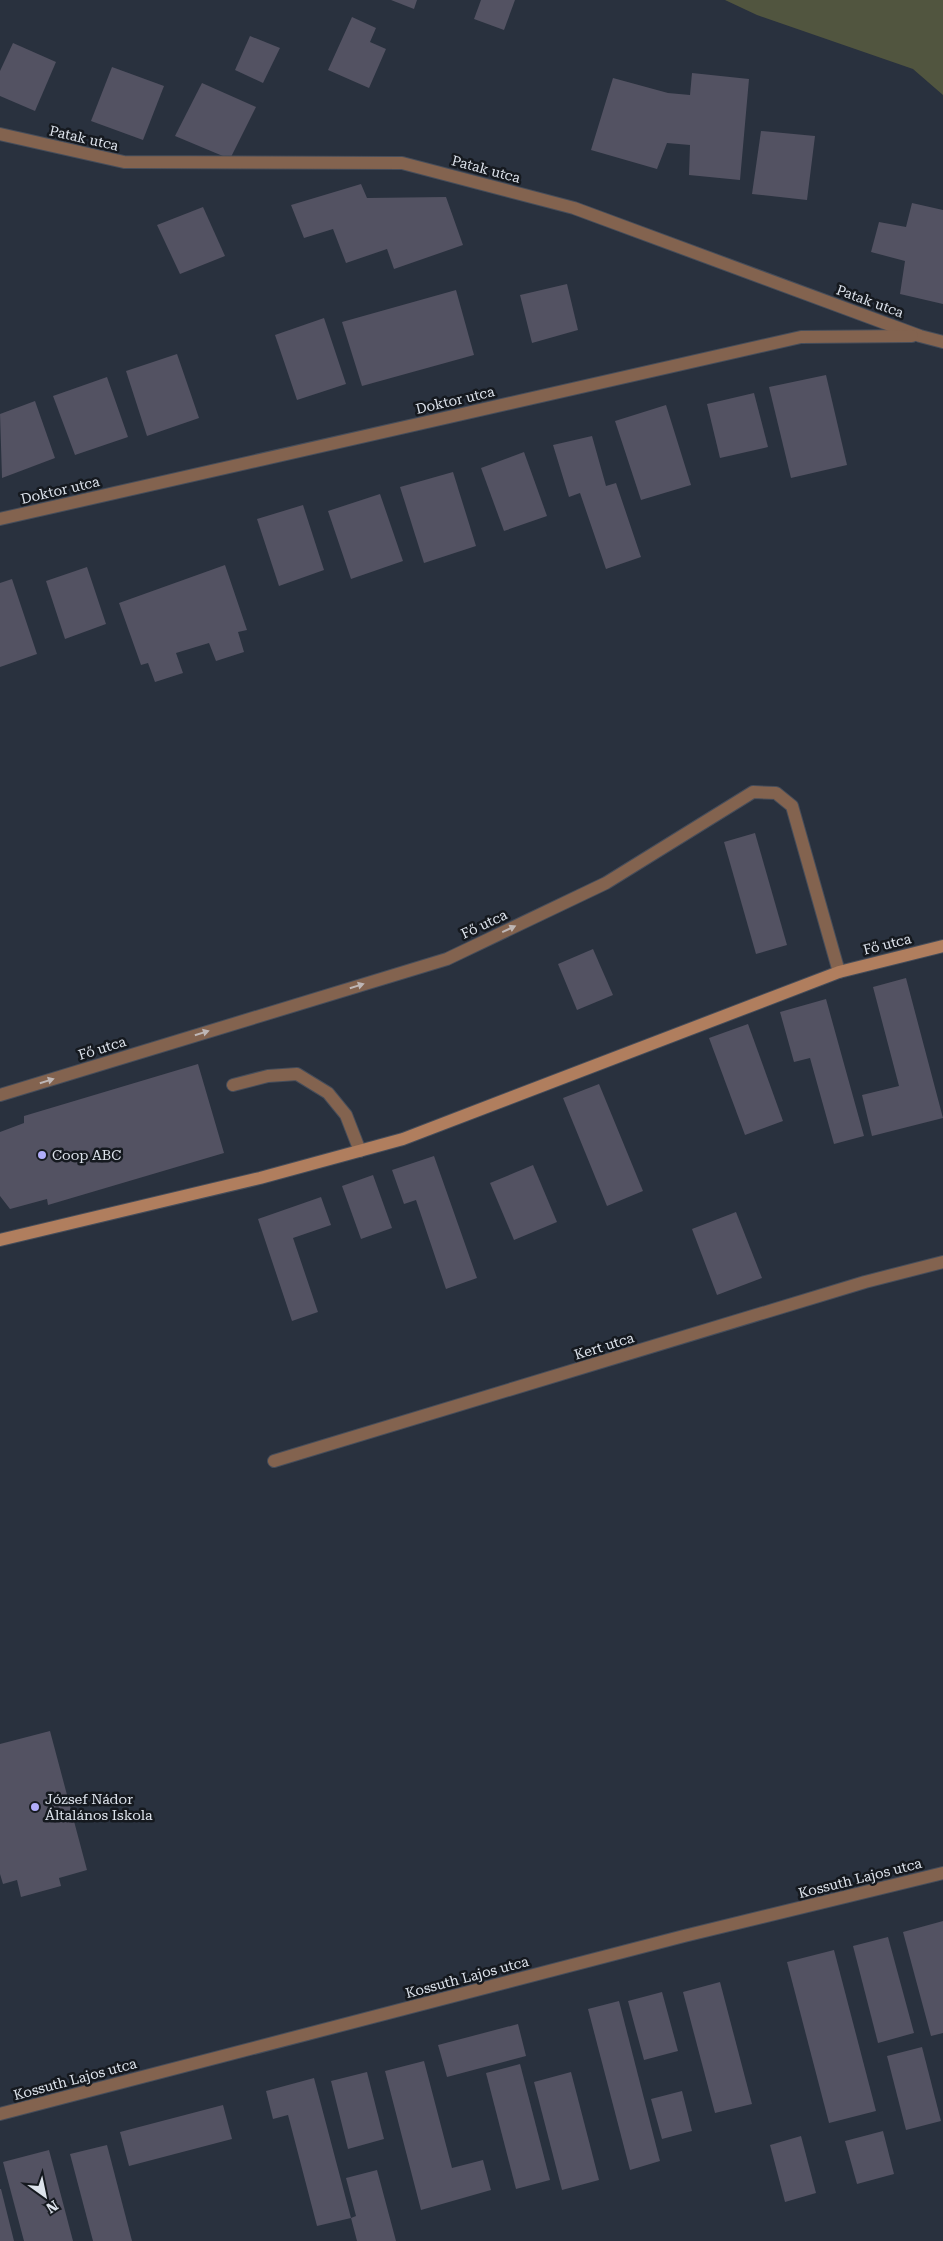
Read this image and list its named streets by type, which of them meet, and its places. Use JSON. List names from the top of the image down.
{
  "streets": {
    "street": [
      "Patak utca",
      "Doktor utca",
      "Fő utca",
      "Kert utca",
      "Kossuth Lajos utca"
    ]
  },
  "crossings": [
    ["Patak utca", "Doktor utca"]
  ],
  "one_way": ["Fő utca"],
  "places": ["Coop ABC", "József Nádor Általános Iskola"],
  "north": "bottom right"
}
